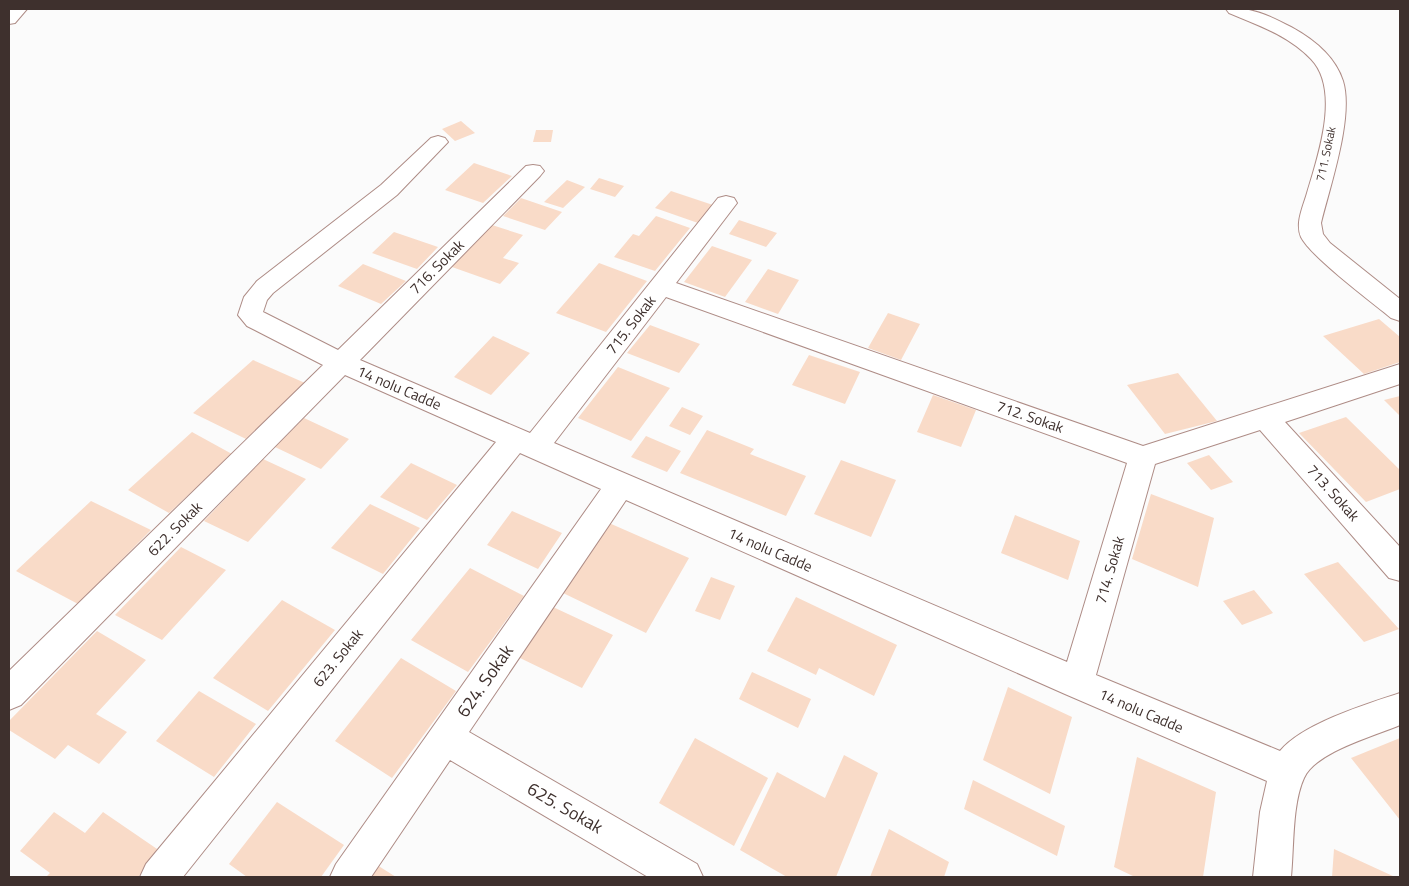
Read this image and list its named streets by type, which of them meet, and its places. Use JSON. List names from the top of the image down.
{
  "streets": {
    "street": [
      "711. Sokak",
      "716. Sokak",
      "715. Sokak",
      "14 nolu Cadde",
      "712. Sokak",
      "713. Sokak",
      "622. Sokak",
      "714. Sokak",
      "623. Sokak",
      "624. Sokak",
      "625. Sokak"
    ]
  },
  "crossings": [
    ["716. Sokak", "14 nolu Cadde"],
    ["716. Sokak", "622. Sokak"],
    ["715. Sokak", "14 nolu Cadde"],
    ["715. Sokak", "712. Sokak"],
    ["715. Sokak", "623. Sokak"],
    ["14 nolu Cadde", "622. Sokak"],
    ["14 nolu Cadde", "714. Sokak"],
    ["14 nolu Cadde", "623. Sokak"],
    ["14 nolu Cadde", "624. Sokak"],
    ["712. Sokak", "714. Sokak"],
    ["624. Sokak", "625. Sokak"]
  ]
}
